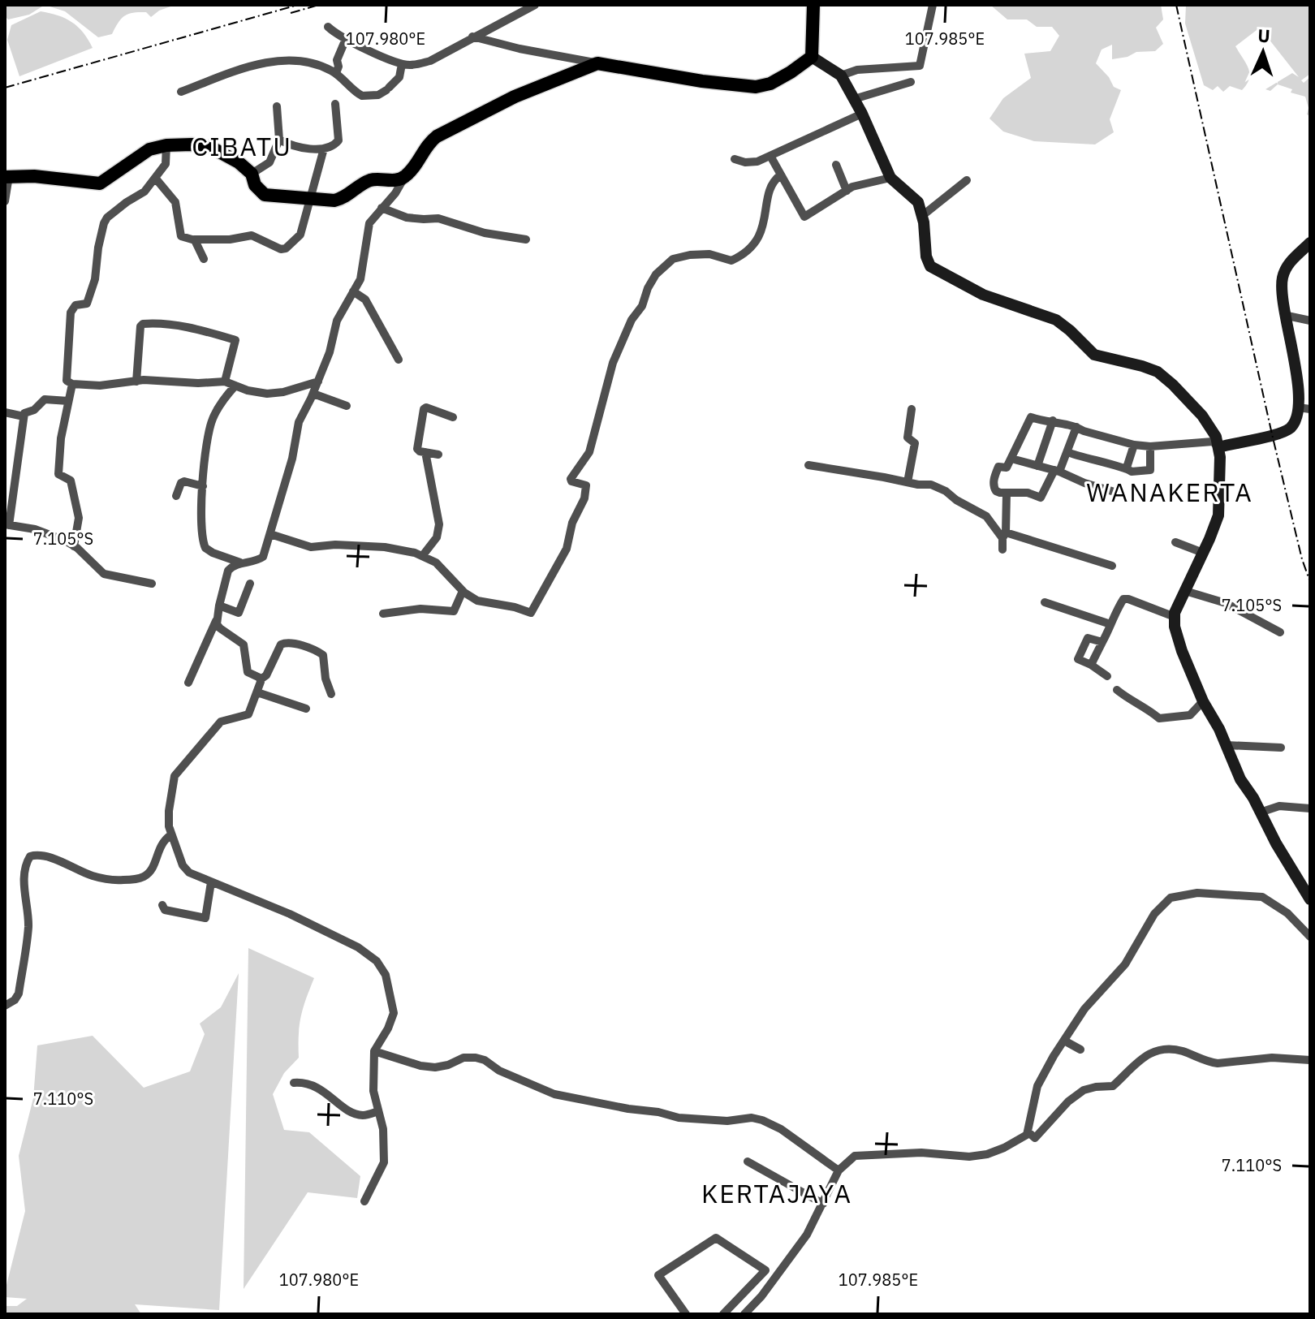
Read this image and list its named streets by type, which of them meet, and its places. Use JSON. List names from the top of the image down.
{
  "districts": ["CIBATU", "WANAKERTA", "KERTAJAYA"],
  "north": "top",
  "coordinates": [
    "107.980°E",
    "107.985°E",
    "7.105°S",
    "7.110°S"
  ]
}
